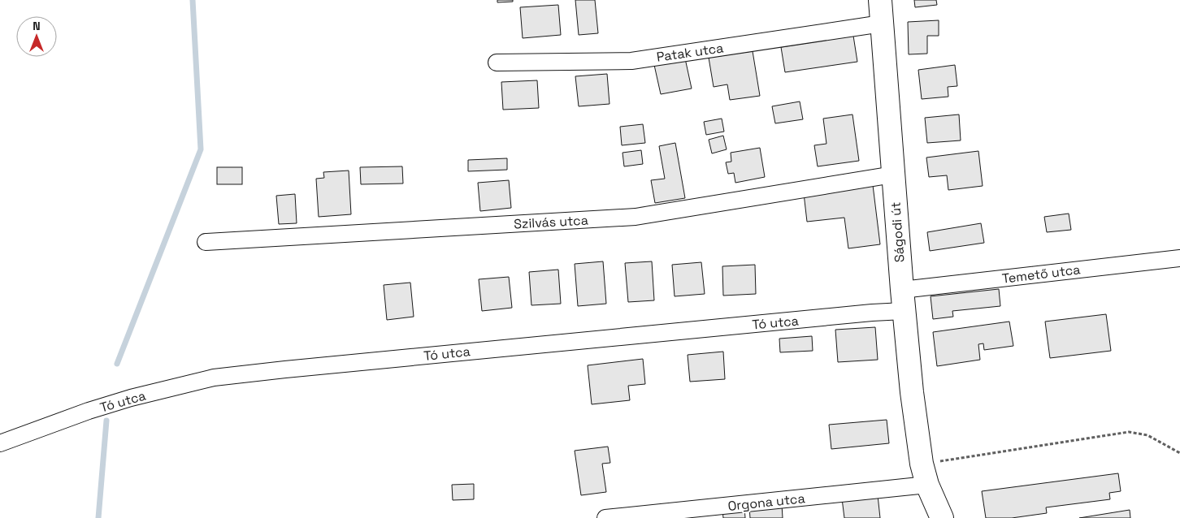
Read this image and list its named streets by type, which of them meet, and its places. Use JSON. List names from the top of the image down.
{
  "streets": {
    "street": [
      "Patak utca",
      "Szilvás utca",
      "Ságodi út",
      "Temető utca",
      "Tó utca",
      "Orgona utca"
    ]
  },
  "crossings": [
    ["Patak utca", "Ságodi út"],
    ["Szilvás utca", "Ságodi út"],
    ["Ságodi út", "Temető utca"],
    ["Ságodi út", "Tó utca"],
    ["Ságodi út", "Orgona utca"],
    ["Temető utca", "Tó utca"]
  ],
  "north": "top"
}
